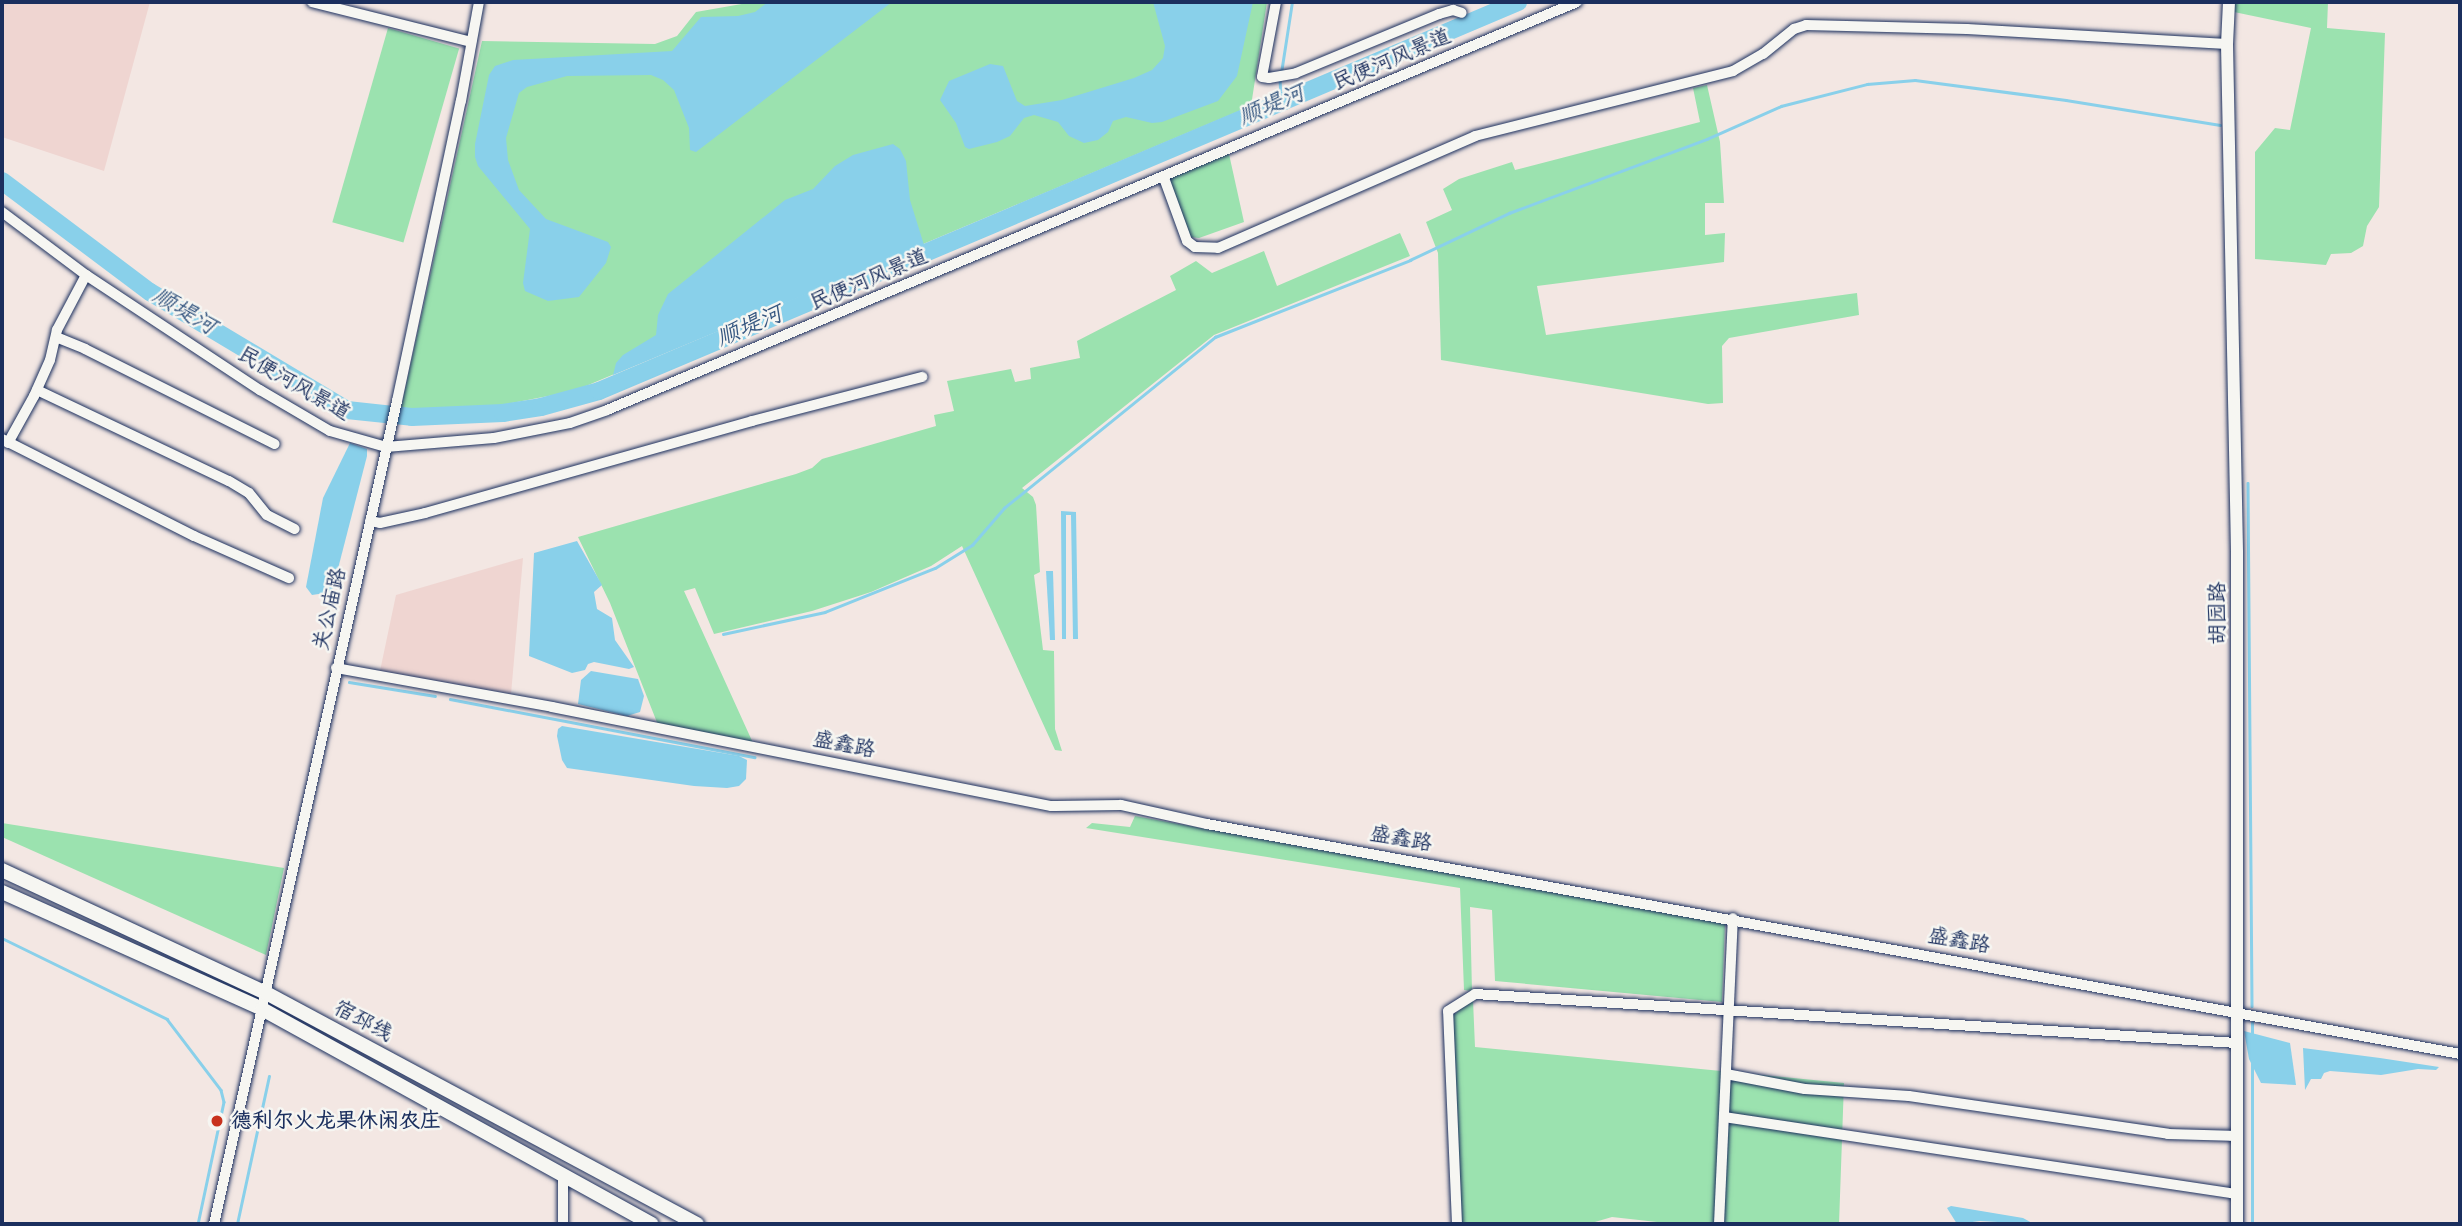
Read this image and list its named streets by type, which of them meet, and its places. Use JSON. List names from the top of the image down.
{
  "streets": {
    "main road": ["宿邳线"],
    "street": [
      "民便河风景道",
      "关公庙路",
      "胡园路",
      "盛鑫路"
    ]
  },
  "crossings": [
    ["民便河风景道", "关公庙路"],
    ["关公庙路", "盛鑫路"],
    ["关公庙路", "宿邳线"],
    ["胡园路", "盛鑫路"]
  ],
  "water": ["顺堤河"],
  "places": ["德利尔火龙果休闲农庄"]
}
